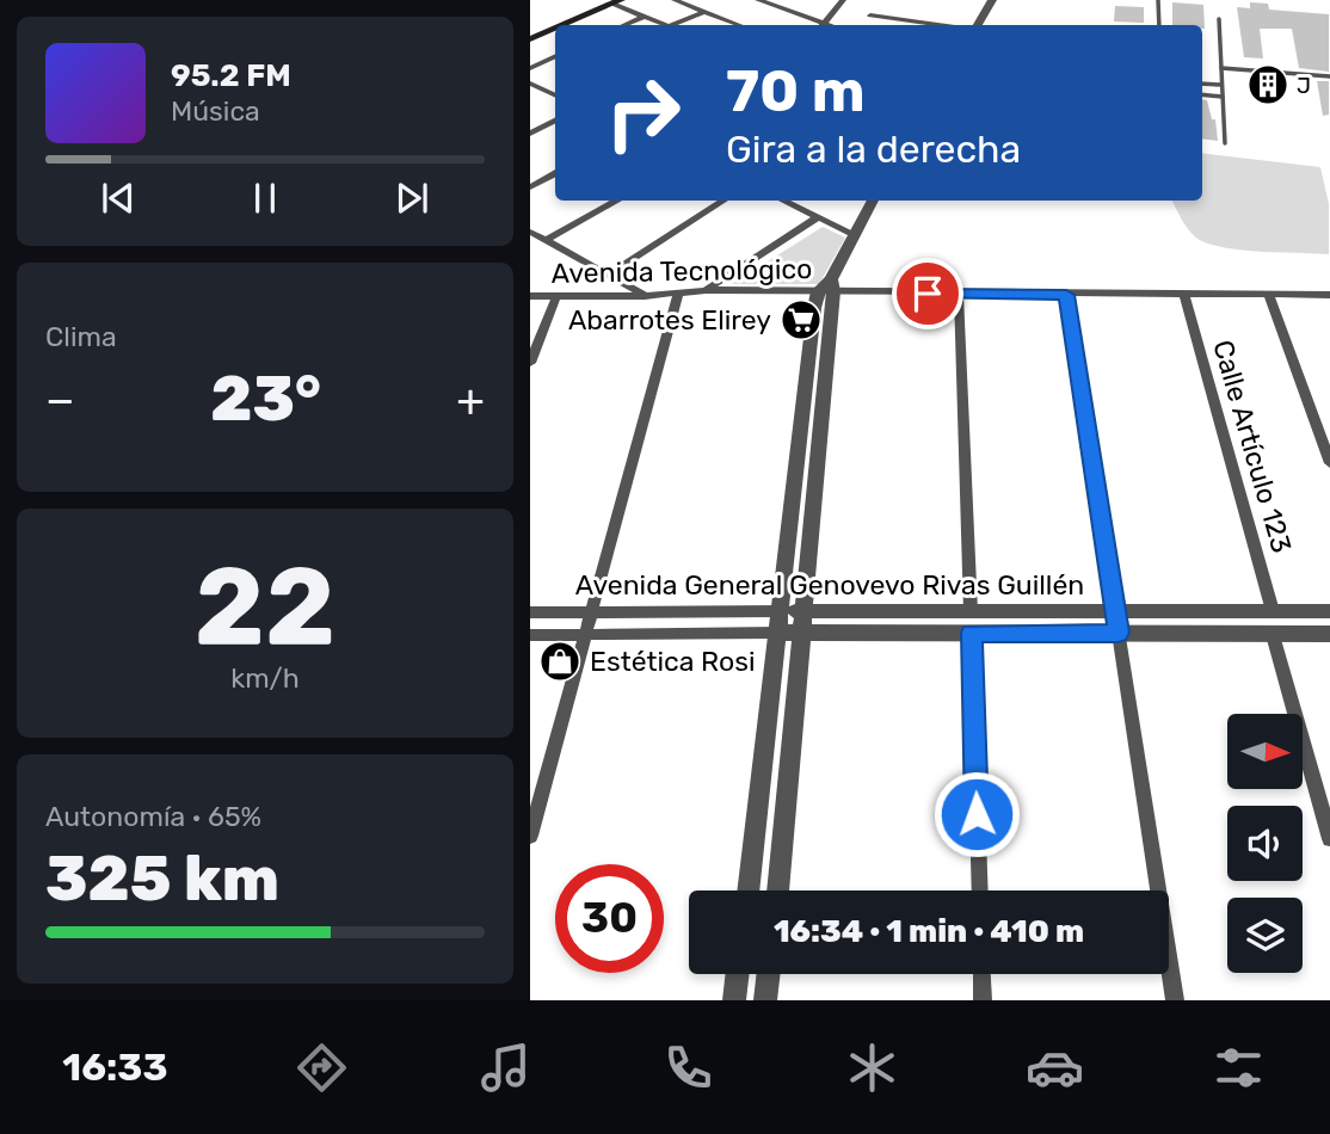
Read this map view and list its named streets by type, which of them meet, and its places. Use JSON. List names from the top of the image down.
{
  "streets": {
    "street": ["Avenida Tecnológico", "Calle Artículo 123", "Avenida General Genovevo Rivas Guillén"]
  },
  "crossings": [
    ["Avenida Tecnológico", "Calle Artículo 123"],
    ["Calle Artículo 123", "Avenida General Genovevo Rivas Guillén"]
  ],
  "places": {
    "building": ["J"],
    "supermarket": ["Abarrotes Elirey"],
    "shop": ["Estética Rosi"]
  },
  "north": "right",
  "page": {
    "turn": ["70 m", "Gira a la derecha"],
    "song": ["95.2 FM", "Música"],
    "tile": [
      "Clima",
      ["22", "km/h"],
      ["Autonomía · 65%", "325 km"]
    ],
    "heat": ["−", "23°", "+"],
    "limit": "30",
    "trip": "16:34 · 1 min · 410 m",
    "tabs": "16:33"
  }
}
